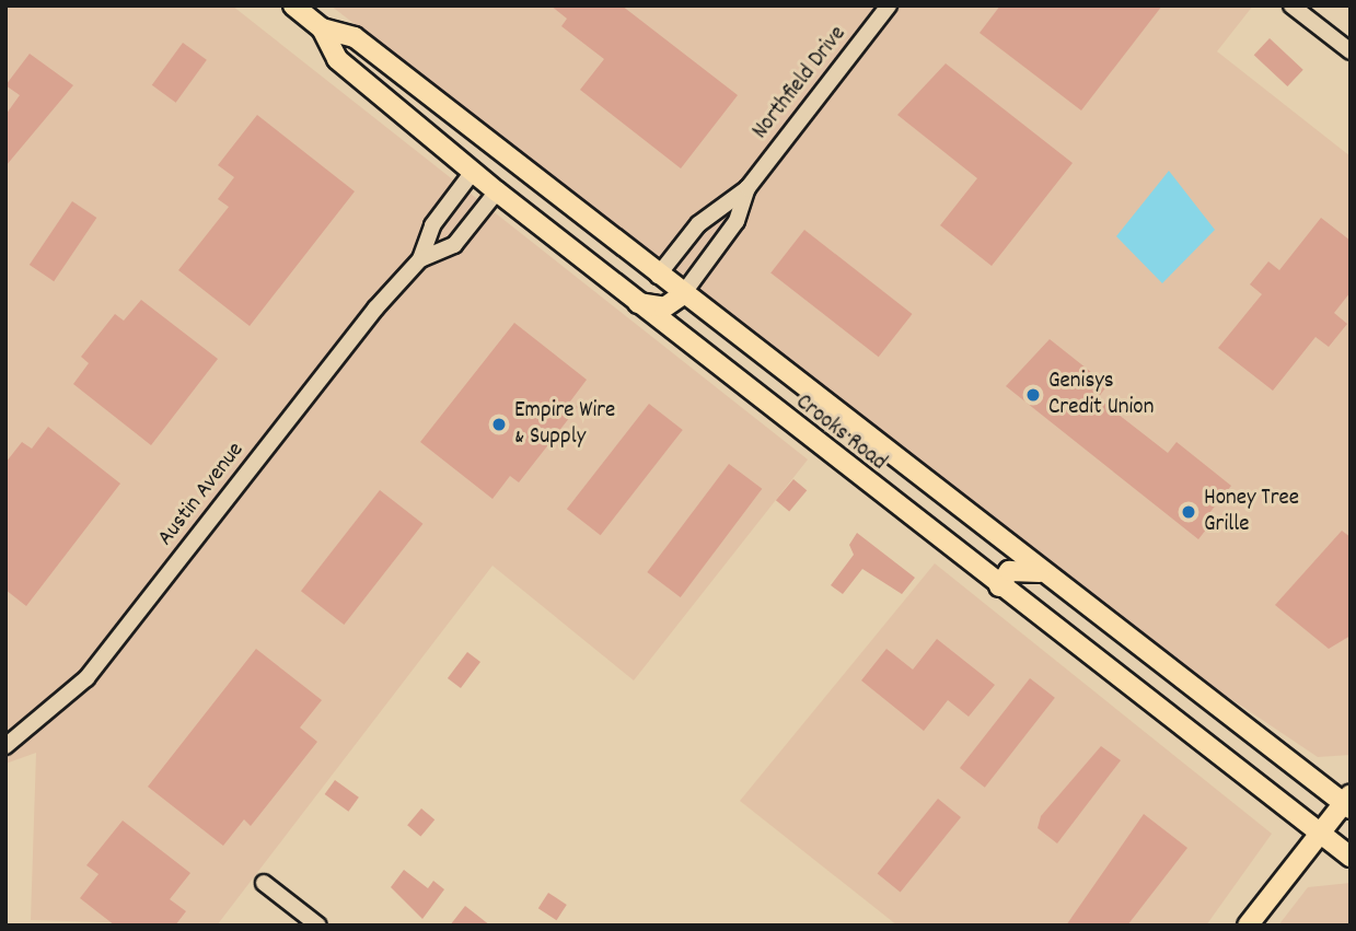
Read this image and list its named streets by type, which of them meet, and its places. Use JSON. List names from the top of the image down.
{
  "streets": {
    "main road": ["Crooks Road"],
    "street": ["Northfield Drive", "Austin Avenue"]
  },
  "crossings": [
    ["Northfield Drive", "Crooks Road"],
    ["Crooks Road", "Austin Avenue"]
  ],
  "places": ["Genisys Credit Union", "Empire Wire & Supply", "Honey Tree Grille"]
}
